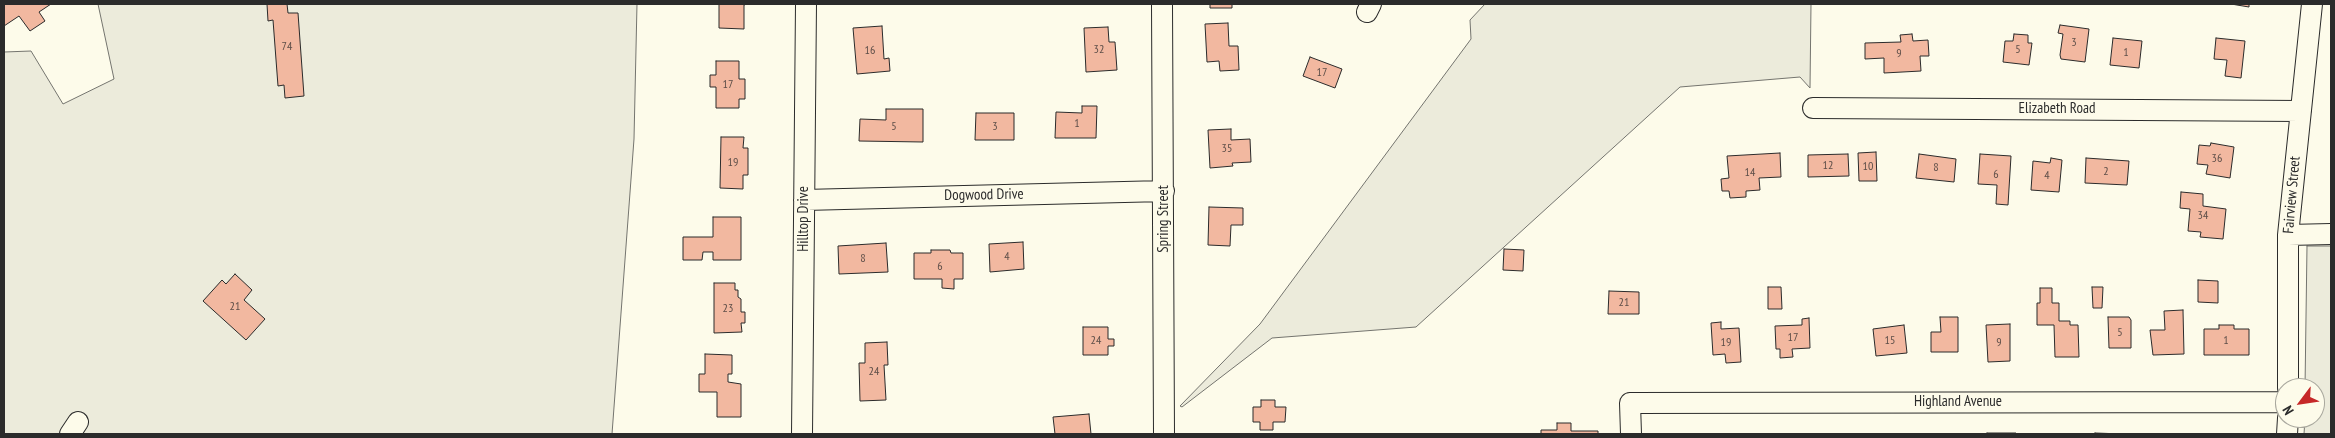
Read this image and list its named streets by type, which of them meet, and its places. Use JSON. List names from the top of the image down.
{
  "streets": {
    "street": [
      "Elizabeth Road",
      "Dogwood Drive",
      "Fairview Street",
      "Hilltop Drive",
      "Spring Street",
      "Highland Avenue"
    ]
  },
  "crossings": [
    ["Elizabeth Road", "Fairview Street"],
    ["Dogwood Drive", "Hilltop Drive"],
    ["Dogwood Drive", "Spring Street"]
  ],
  "house_numbers": [
    "3",
    "74",
    "32",
    "5",
    "16",
    "1",
    "9",
    "17",
    "17",
    "1",
    "5",
    "3",
    "35",
    "36",
    "19",
    "12",
    "10",
    "8",
    "2",
    "14",
    "6",
    "4",
    "34",
    "4",
    "8",
    "6",
    "21",
    "21",
    "23",
    "5",
    "17",
    "24",
    "15",
    "1",
    "19",
    "9",
    "24"
  ],
  "north": "bottom left"
}
